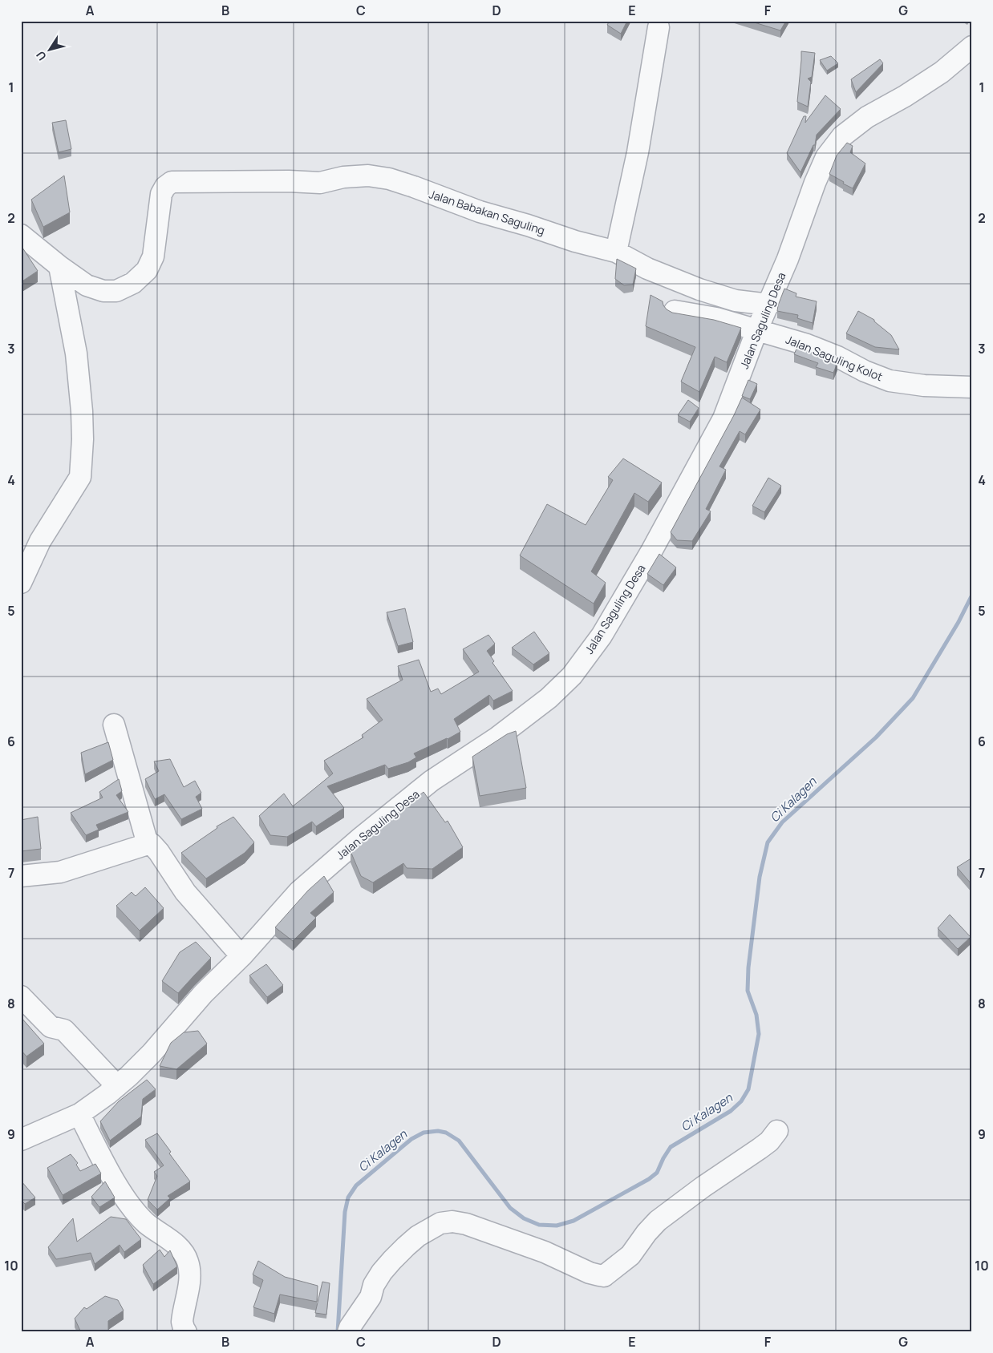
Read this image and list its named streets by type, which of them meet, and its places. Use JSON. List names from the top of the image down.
{
  "streets": {
    "street": ["Jalan Babakan Saguling", "Jalan Saguling Desa", "Jalan Saguling Kolot"]
  },
  "crossings": [
    ["Jalan Babakan Saguling", "Jalan Saguling Desa"],
    ["Jalan Saguling Desa", "Jalan Saguling Kolot"]
  ],
  "water": ["Ci Kalagen"],
  "north": "bottom left",
  "grid": {
    "columns": [
      "A",
      "B",
      "C",
      "D",
      "E",
      "F",
      "G"
    ],
    "rows": [
      "1",
      "2",
      "3",
      "4",
      "5",
      "6",
      "7",
      "8",
      "9",
      "10"
    ]
  }
}
